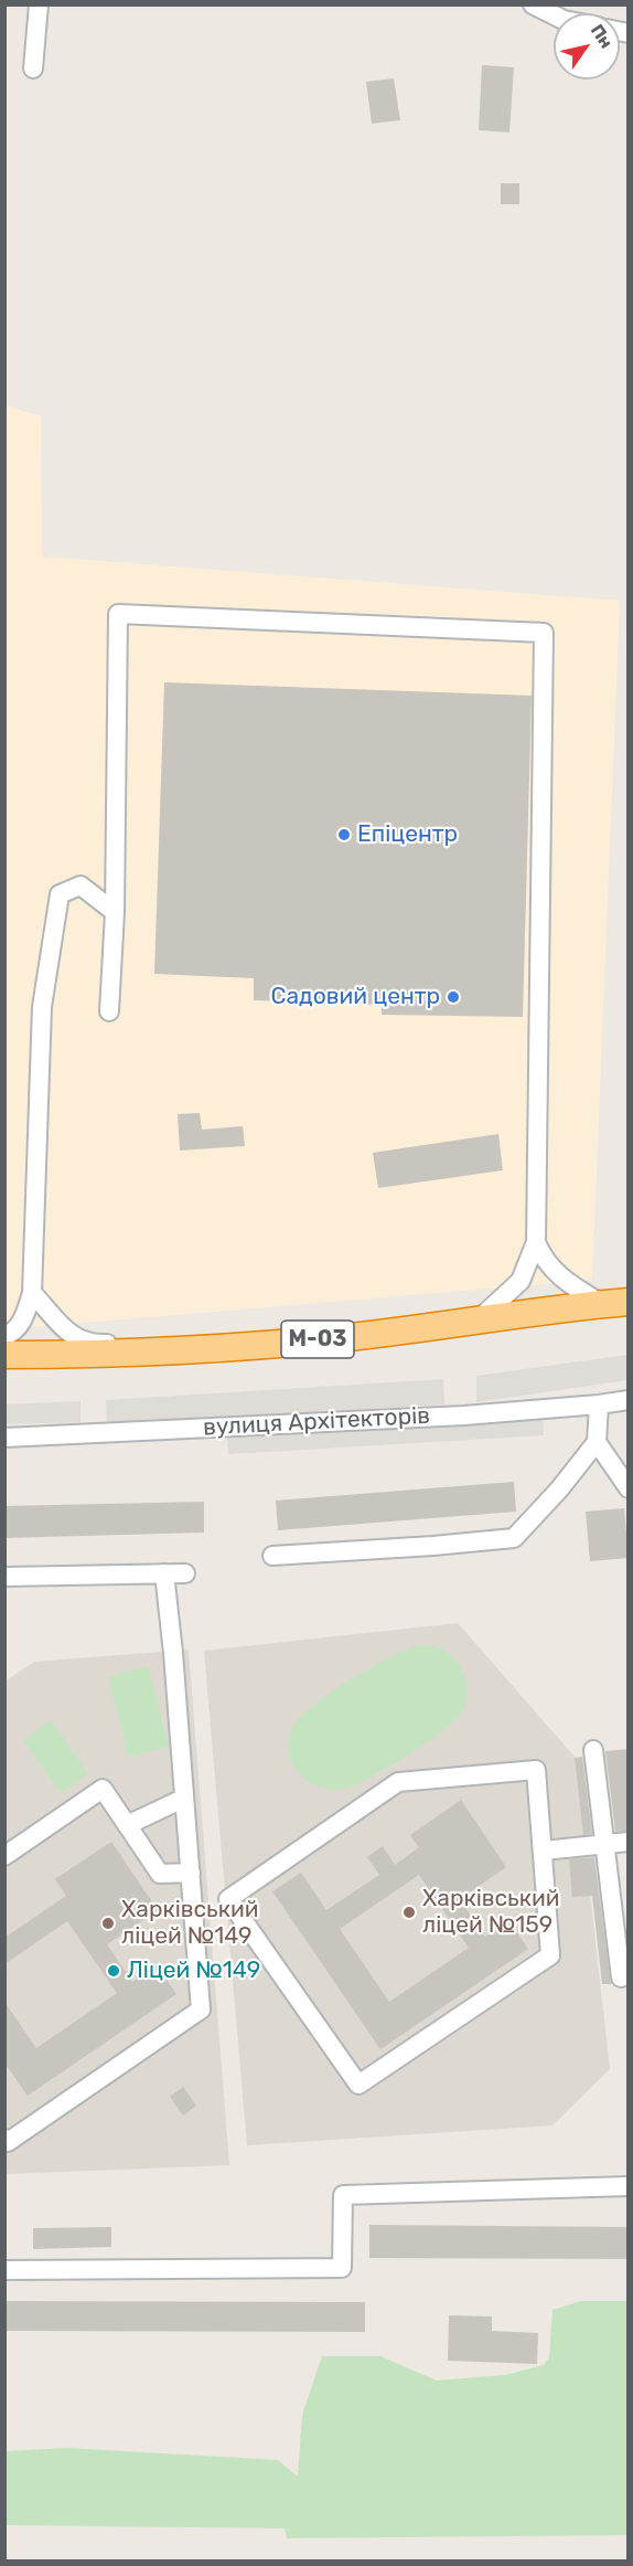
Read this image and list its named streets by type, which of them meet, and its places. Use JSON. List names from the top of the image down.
{
  "streets": {
    "highway": ["М-03"],
    "street": ["вулиця Архітекторів"]
  },
  "places": [
    "Епіцентр",
    "Садовий центр",
    "Харківський ліцей №159",
    "Харківський ліцей №149",
    "Ліцей №149"
  ],
  "north": "top right"
}
